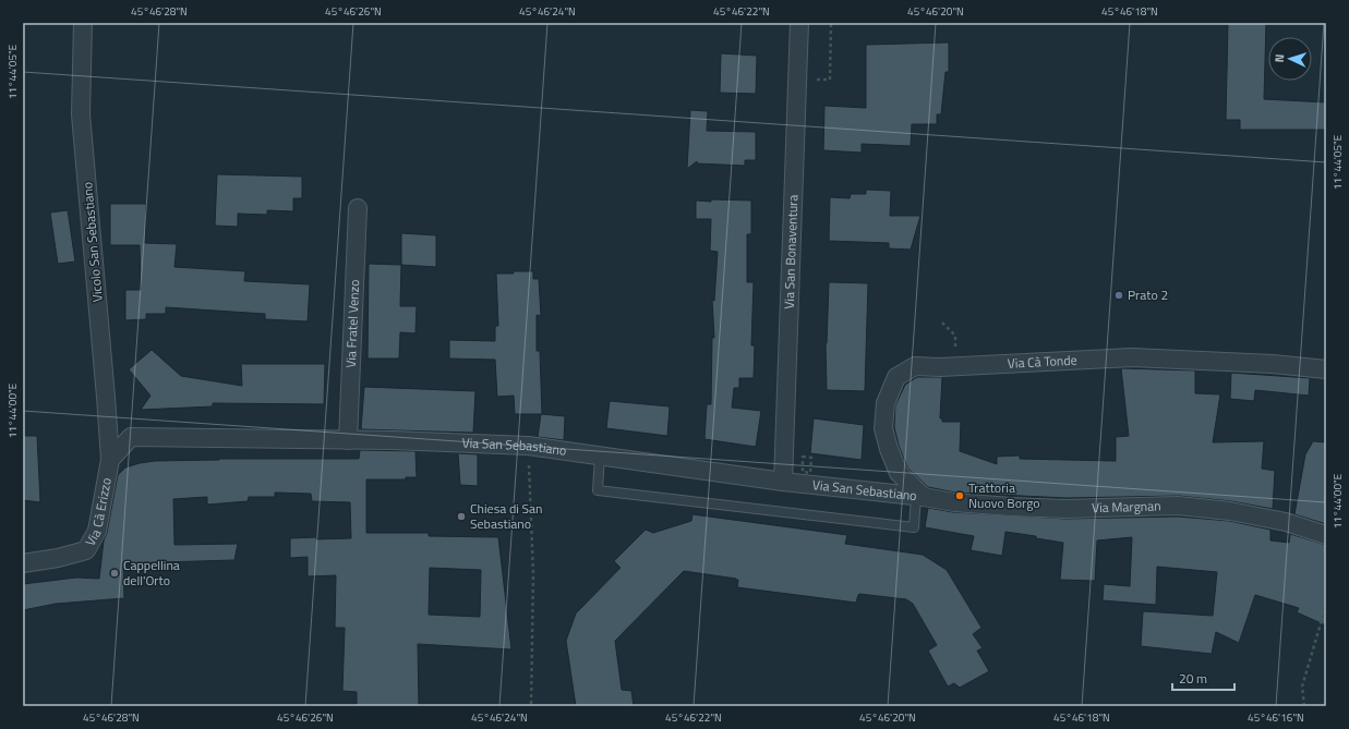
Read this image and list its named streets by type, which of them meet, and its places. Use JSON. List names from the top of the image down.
{
  "streets": {
    "street": [
      "Vicolo San Sebastiano",
      "Via San Bonaventura",
      "Via Fratel Venzo",
      "Via Cà Tonde",
      "Via San Sebastiano",
      "Via Margnan",
      "Via Cà Erizzo"
    ]
  },
  "crossings": [
    ["Vicolo San Sebastiano", "Via San Sebastiano"],
    ["Vicolo San Sebastiano", "Via Cà Erizzo"],
    ["Via San Bonaventura", "Via San Sebastiano"],
    ["Via Fratel Venzo", "Via San Sebastiano"],
    ["Via Cà Tonde", "Via San Sebastiano"],
    ["Via Cà Tonde", "Via Margnan"],
    ["Via San Sebastiano", "Via Margnan"],
    ["Via San Sebastiano", "Via Cà Erizzo"]
  ],
  "places": [
    "Prato 2",
    "Trattoria Nuovo Borgo",
    "Chiesa di San Sebastiano",
    "Cappellina dell'Orto"
  ],
  "scale_bar": "20 m",
  "north": "left",
  "coordinates": [
    "45°46'28\"N",
    "45°46'26\"N",
    "45°46'24\"N",
    "45°46'22\"N",
    "45°46'20\"N",
    "45°46'18\"N",
    "11°44'05\"E",
    "11°44'00\"E",
    "45°46'16\"N"
  ]
}
